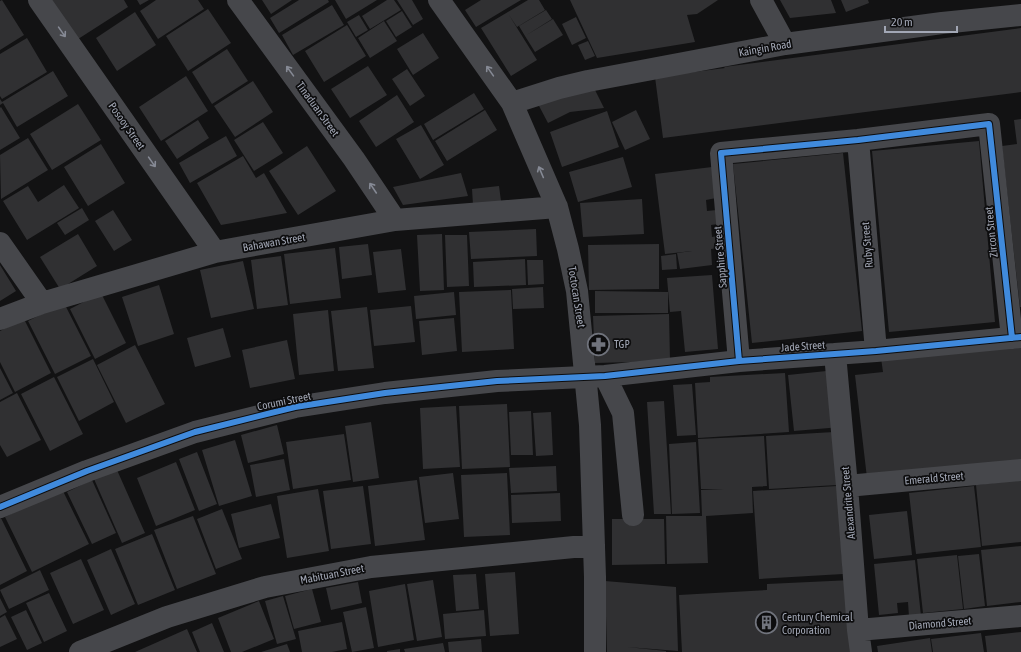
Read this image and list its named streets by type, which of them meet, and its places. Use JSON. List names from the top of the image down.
{
  "streets": {
    "street": [
      "Kaingin Road",
      "Tinaduan Street",
      "Posooy Street",
      "Zircon Street",
      "Bahawan Street",
      "Ruby Street",
      "Sapphire Street",
      "Toctocan Street",
      "Jade Street",
      "Corumi Street",
      "Emerald Street",
      "Alexandrite Street",
      "Mabituan Street",
      "Diamond Street"
    ]
  },
  "crossings": [
    ["Kaingin Road", "Toctocan Street"],
    ["Tinaduan Street", "Bahawan Street"],
    ["Posooy Street", "Bahawan Street"],
    ["Zircon Street", "Ruby Street"],
    ["Zircon Street", "Sapphire Street"],
    ["Zircon Street", "Jade Street"],
    ["Bahawan Street", "Toctocan Street"],
    ["Ruby Street", "Sapphire Street"],
    ["Ruby Street", "Jade Street"],
    ["Sapphire Street", "Jade Street"],
    ["Toctocan Street", "Jade Street"],
    ["Toctocan Street", "Corumi Street"],
    ["Toctocan Street", "Mabituan Street"],
    ["Jade Street", "Corumi Street"],
    ["Jade Street", "Alexandrite Street"],
    ["Emerald Street", "Alexandrite Street"],
    ["Alexandrite Street", "Diamond Street"]
  ],
  "one_way": ["Tinaduan Street", "Posooy Street"],
  "places": {
    "pharmacy": ["TGP"],
    "building": ["Century Chemical Corporation"]
  },
  "scale_bar": "20 m"
}
